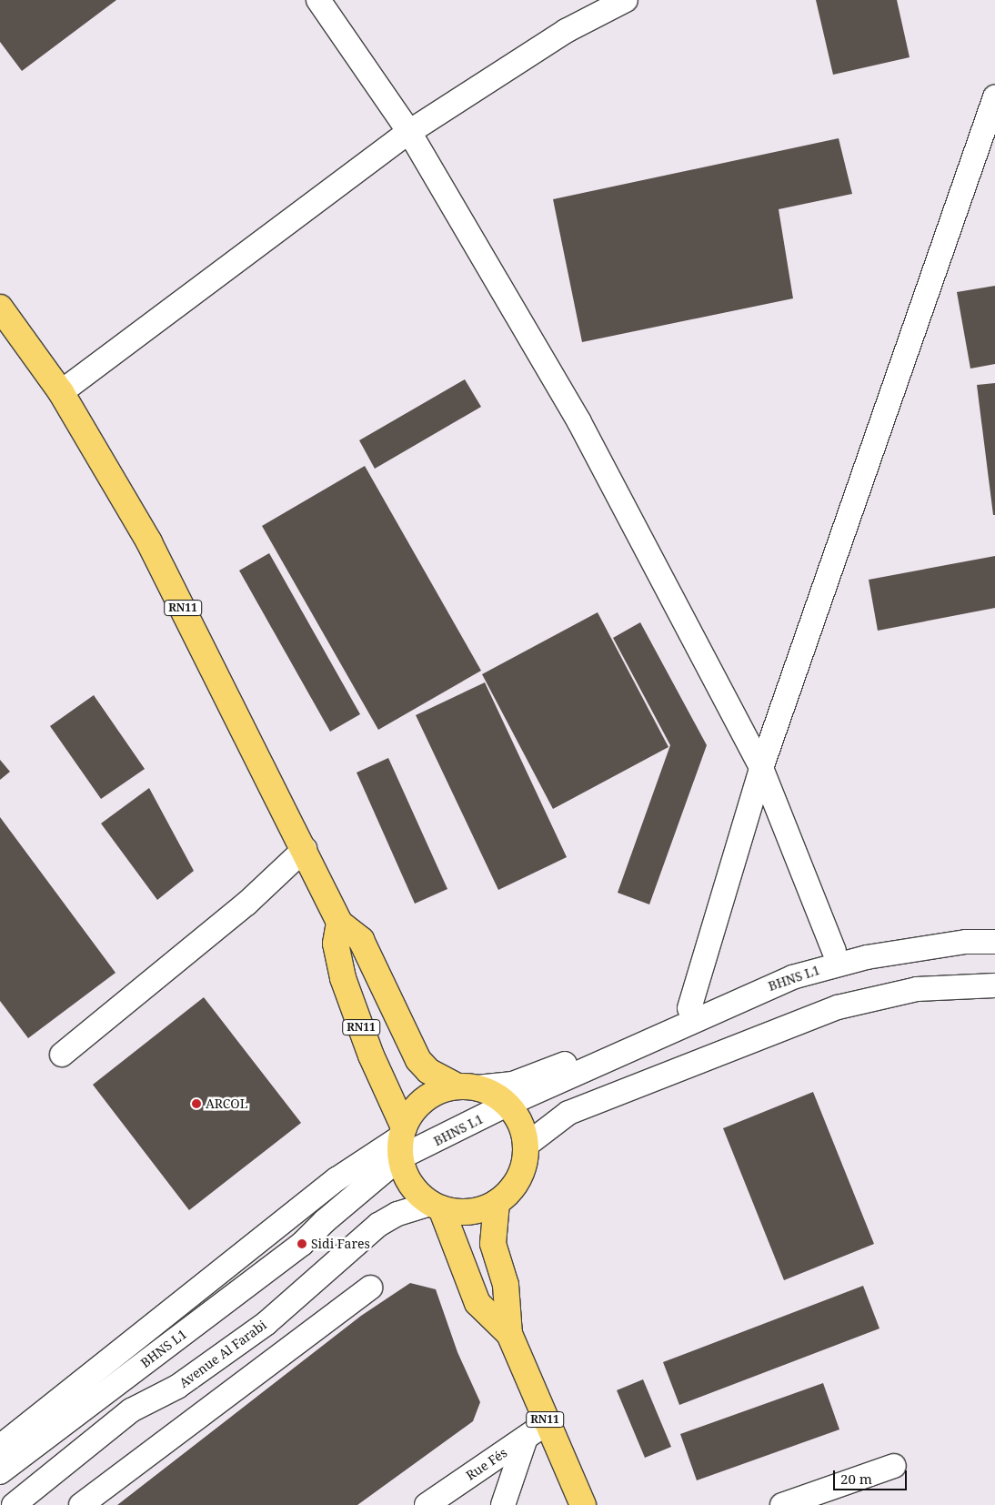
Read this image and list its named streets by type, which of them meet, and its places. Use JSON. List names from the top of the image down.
{
  "streets": {
    "main road": ["RN11"],
    "street": ["BHNS L1", "Avenue Al Farabi", "Rue Fés"]
  },
  "crossings": [
    ["RN11", "BHNS L1"],
    ["RN11", "Avenue Al Farabi"],
    ["RN11", "Rue Fés"]
  ],
  "places": ["ARCOL", "Sidi Fares"],
  "scale_bar": "20 m"
}
